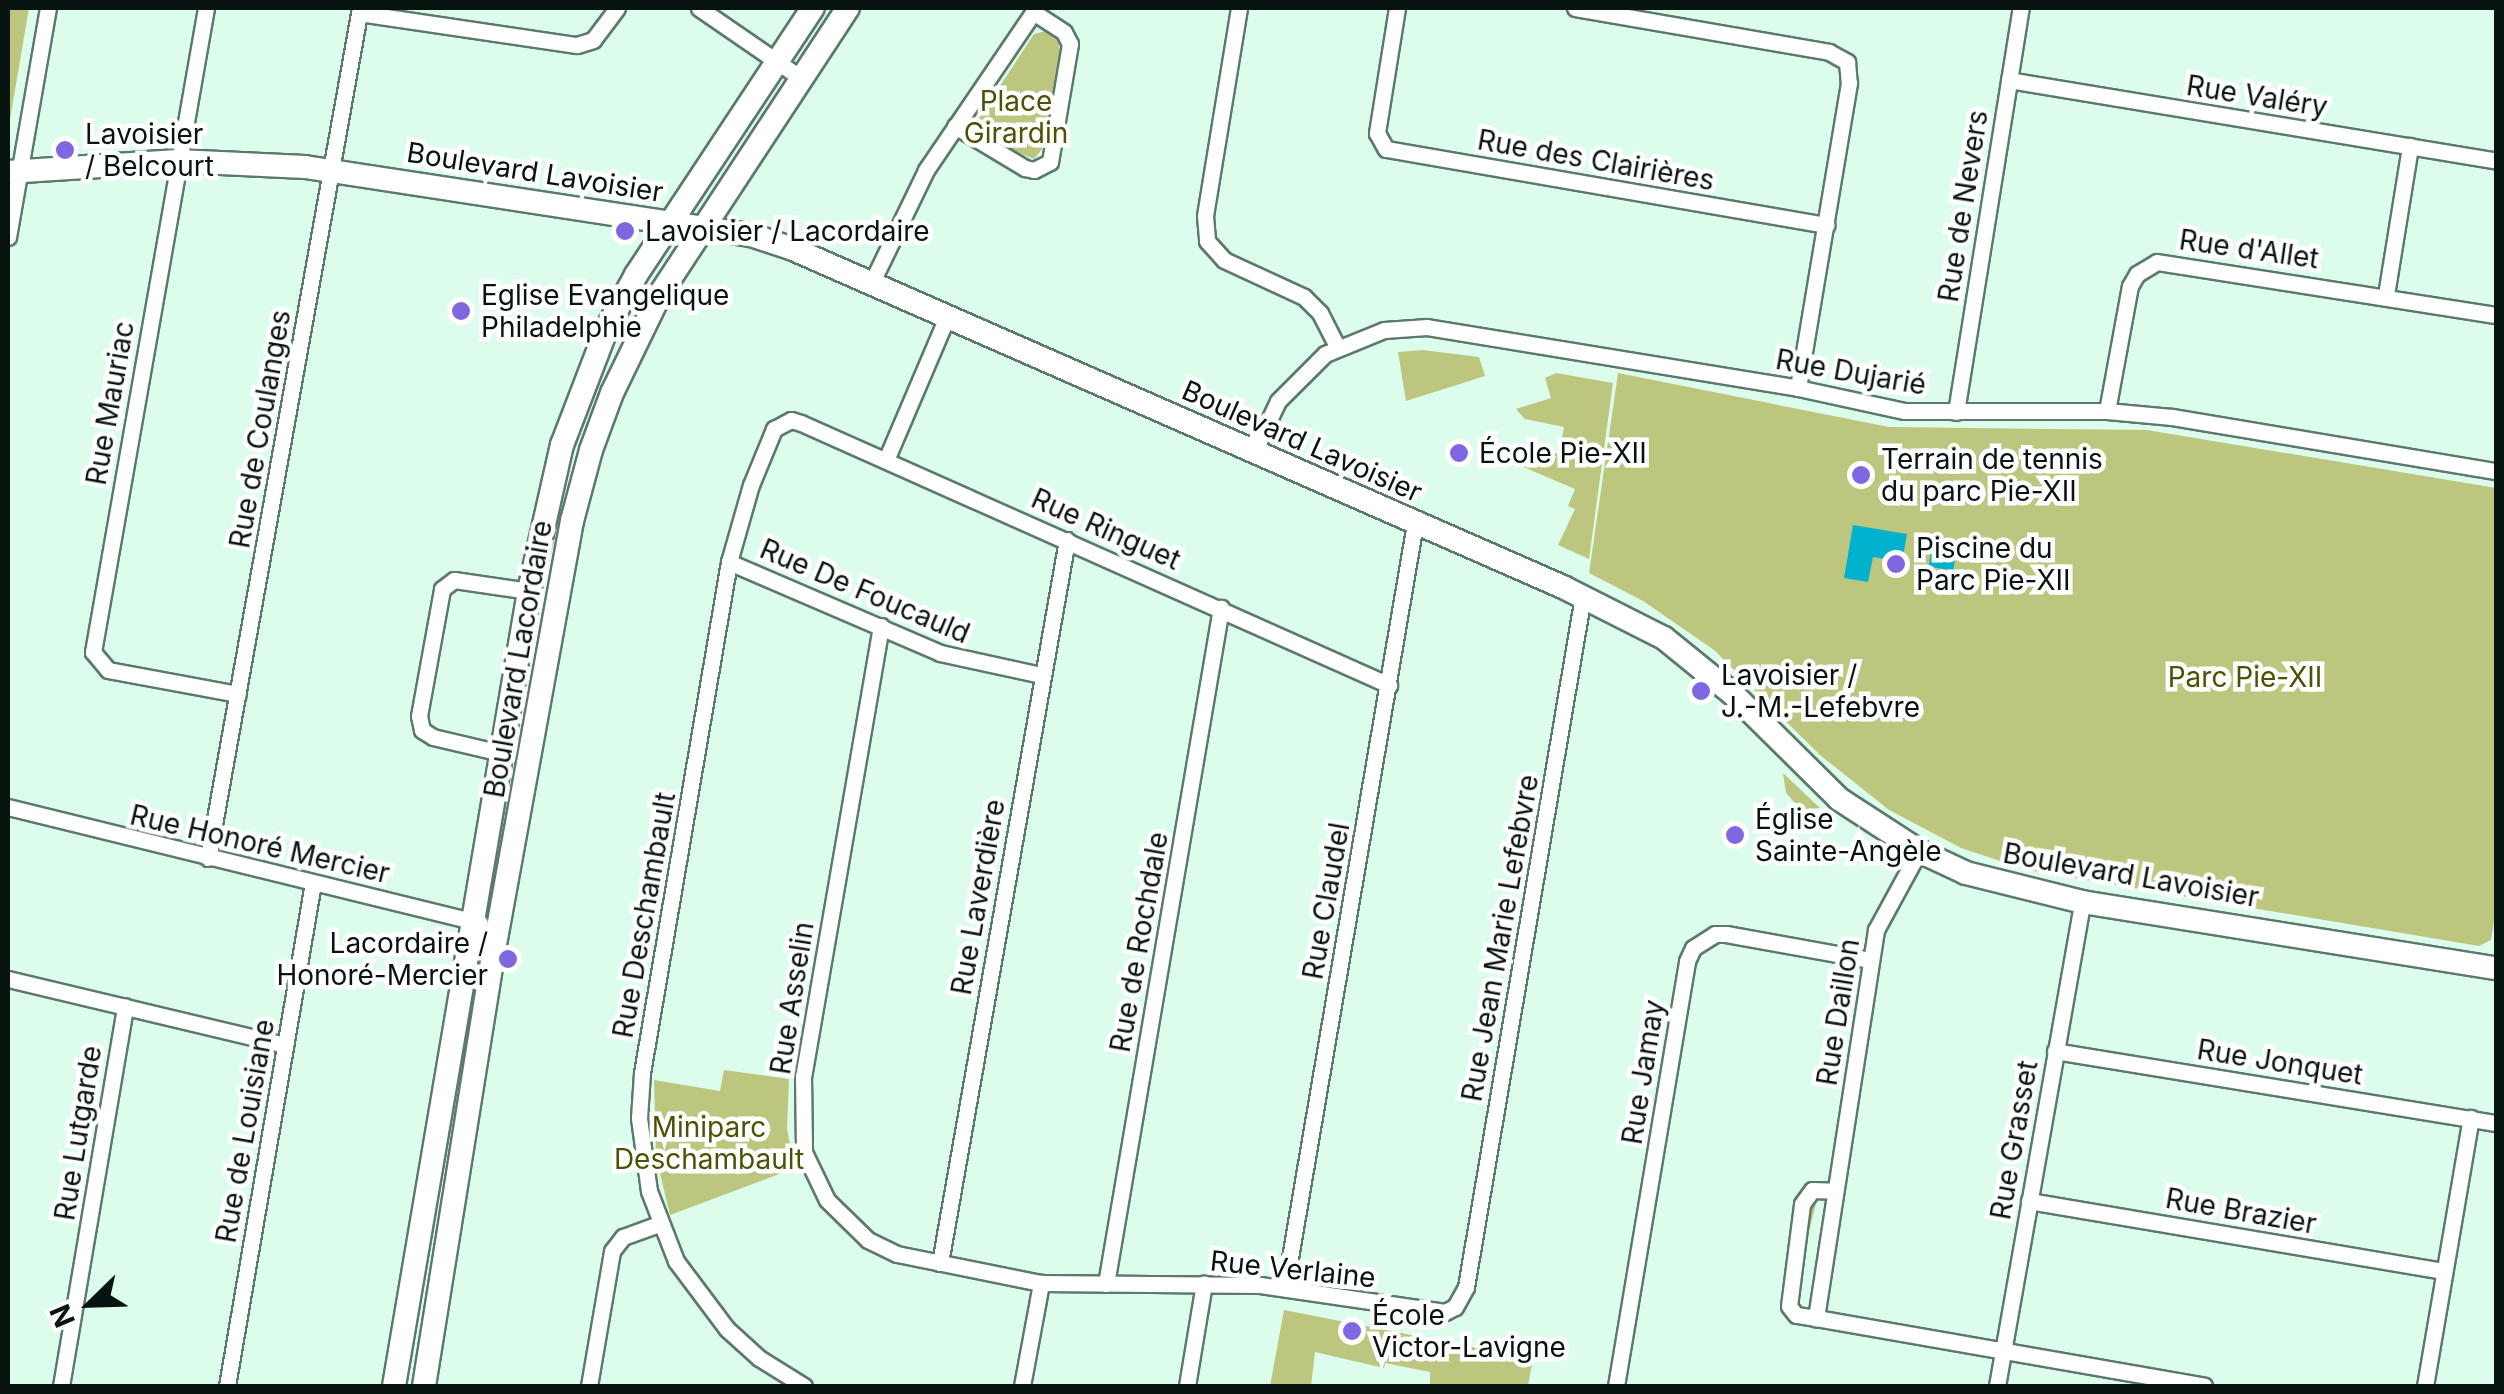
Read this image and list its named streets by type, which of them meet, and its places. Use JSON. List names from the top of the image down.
{
  "streets": {
    "main road": ["Boulevard Lavoisier", "Boulevard Lacordaire"],
    "street": [
      "Rue Valéry",
      "Rue des Clairières",
      "Rue de Nevers",
      "Rue d'Allet",
      "Rue Dujarié",
      "Rue Mauriac",
      "Rue de Coulanges",
      "Rue Ringuet",
      "Rue De Foucauld",
      "Rue Honoré Mercier",
      "Rue Laverdière",
      "Rue Claudel",
      "Rue Deschambault",
      "Rue Jean Marie Lefebvre",
      "Rue de Rochdale",
      "Rue Asselin",
      "Rue Daillon",
      "Rue Jonquet",
      "Rue Jamay",
      "Rue de Louisiane",
      "Rue Lutgarde",
      "Rue Grasset",
      "Rue Brazier",
      "Rue Verlaine"
    ]
  },
  "crossings": [
    ["Rue Valéry", "Rue de Nevers"],
    ["Boulevard Lavoisier", "Rue Dujarié"],
    ["Boulevard Lavoisier", "Rue Mauriac"],
    ["Boulevard Lavoisier", "Rue de Coulanges"],
    ["Boulevard Lavoisier", "Boulevard Lacordaire"],
    ["Boulevard Lavoisier", "Rue Claudel"],
    ["Boulevard Lavoisier", "Rue Jean Marie Lefebvre"],
    ["Boulevard Lavoisier", "Rue Daillon"],
    ["Boulevard Lavoisier", "Rue Grasset"],
    ["Rue de Nevers", "Rue Dujarié"],
    ["Rue d'Allet", "Rue Dujarié"],
    ["Rue Mauriac", "Rue de Coulanges"],
    ["Rue de Coulanges", "Rue Honoré Mercier"],
    ["Rue Ringuet", "Rue Laverdière"],
    ["Rue Ringuet", "Rue Claudel"],
    ["Rue Ringuet", "Rue Deschambault"],
    ["Rue Ringuet", "Rue de Rochdale"],
    ["Rue De Foucauld", "Rue Laverdière"],
    ["Rue De Foucauld", "Rue Deschambault"],
    ["Rue De Foucauld", "Rue Asselin"],
    ["Boulevard Lacordaire", "Rue Honoré Mercier"],
    ["Rue Honoré Mercier", "Rue de Louisiane"],
    ["Rue Laverdière", "Rue Asselin"],
    ["Rue Claudel", "Rue Verlaine"],
    ["Rue Jean Marie Lefebvre", "Rue Verlaine"],
    ["Rue de Rochdale", "Rue Verlaine"],
    ["Rue Asselin", "Rue Verlaine"],
    ["Rue Daillon", "Rue Jamay"],
    ["Rue Jonquet", "Rue Grasset"],
    ["Rue Grasset", "Rue Brazier"]
  ],
  "parks": ["Place Girardin", "Parc Pie-XII", "Miniparc Deschambault"],
  "places": [
    "Lavoisier / Belcourt",
    "Lavoisier / Lacordaire",
    "Eglise Evangelique Philadelphie",
    "École Pie-XII",
    "Terrain de tennis du parc Pie-XII",
    "Piscine du Parc Pie-XII",
    "Lavoisier / J.-M.-Lefebvre",
    "Église Sainte-Angèle",
    "Lacordaire / Honoré-Mercier",
    "École Victor-Lavigne"
  ],
  "north": "bottom left"
}
